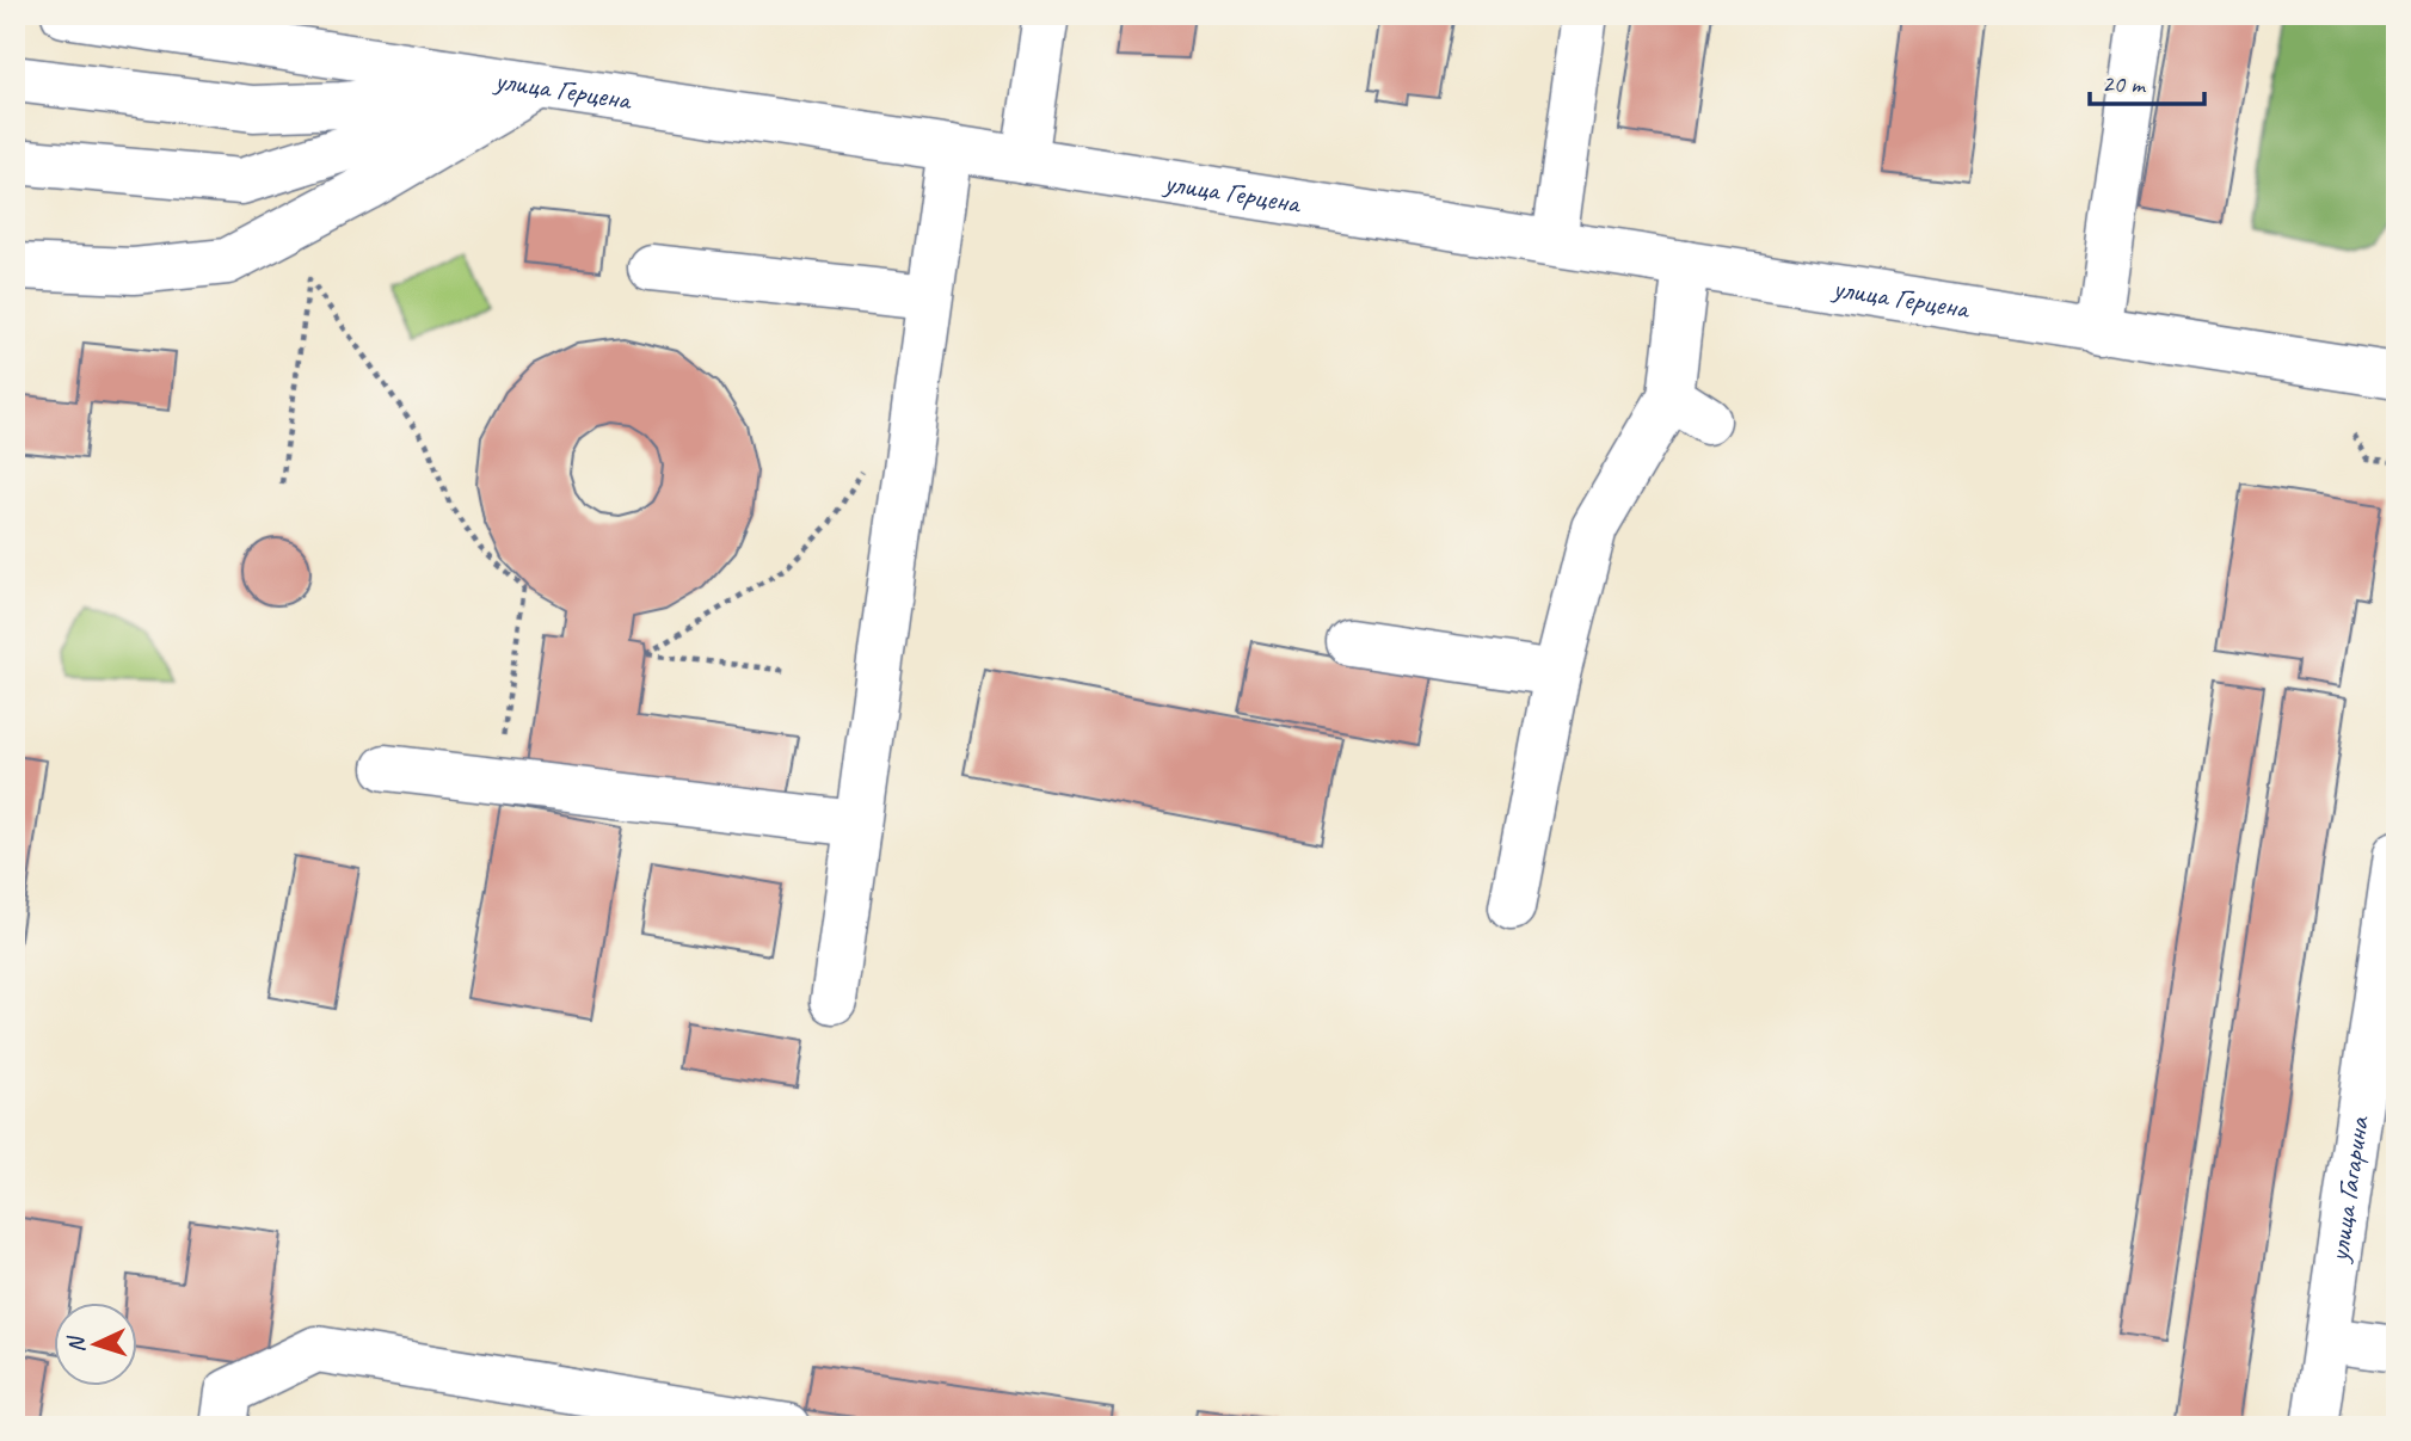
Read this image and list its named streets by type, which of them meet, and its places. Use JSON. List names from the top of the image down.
{
  "streets": {
    "main road": ["улица Герцена", "улица Гагарина"]
  },
  "scale_bar": "20 m",
  "north": "left"
}
